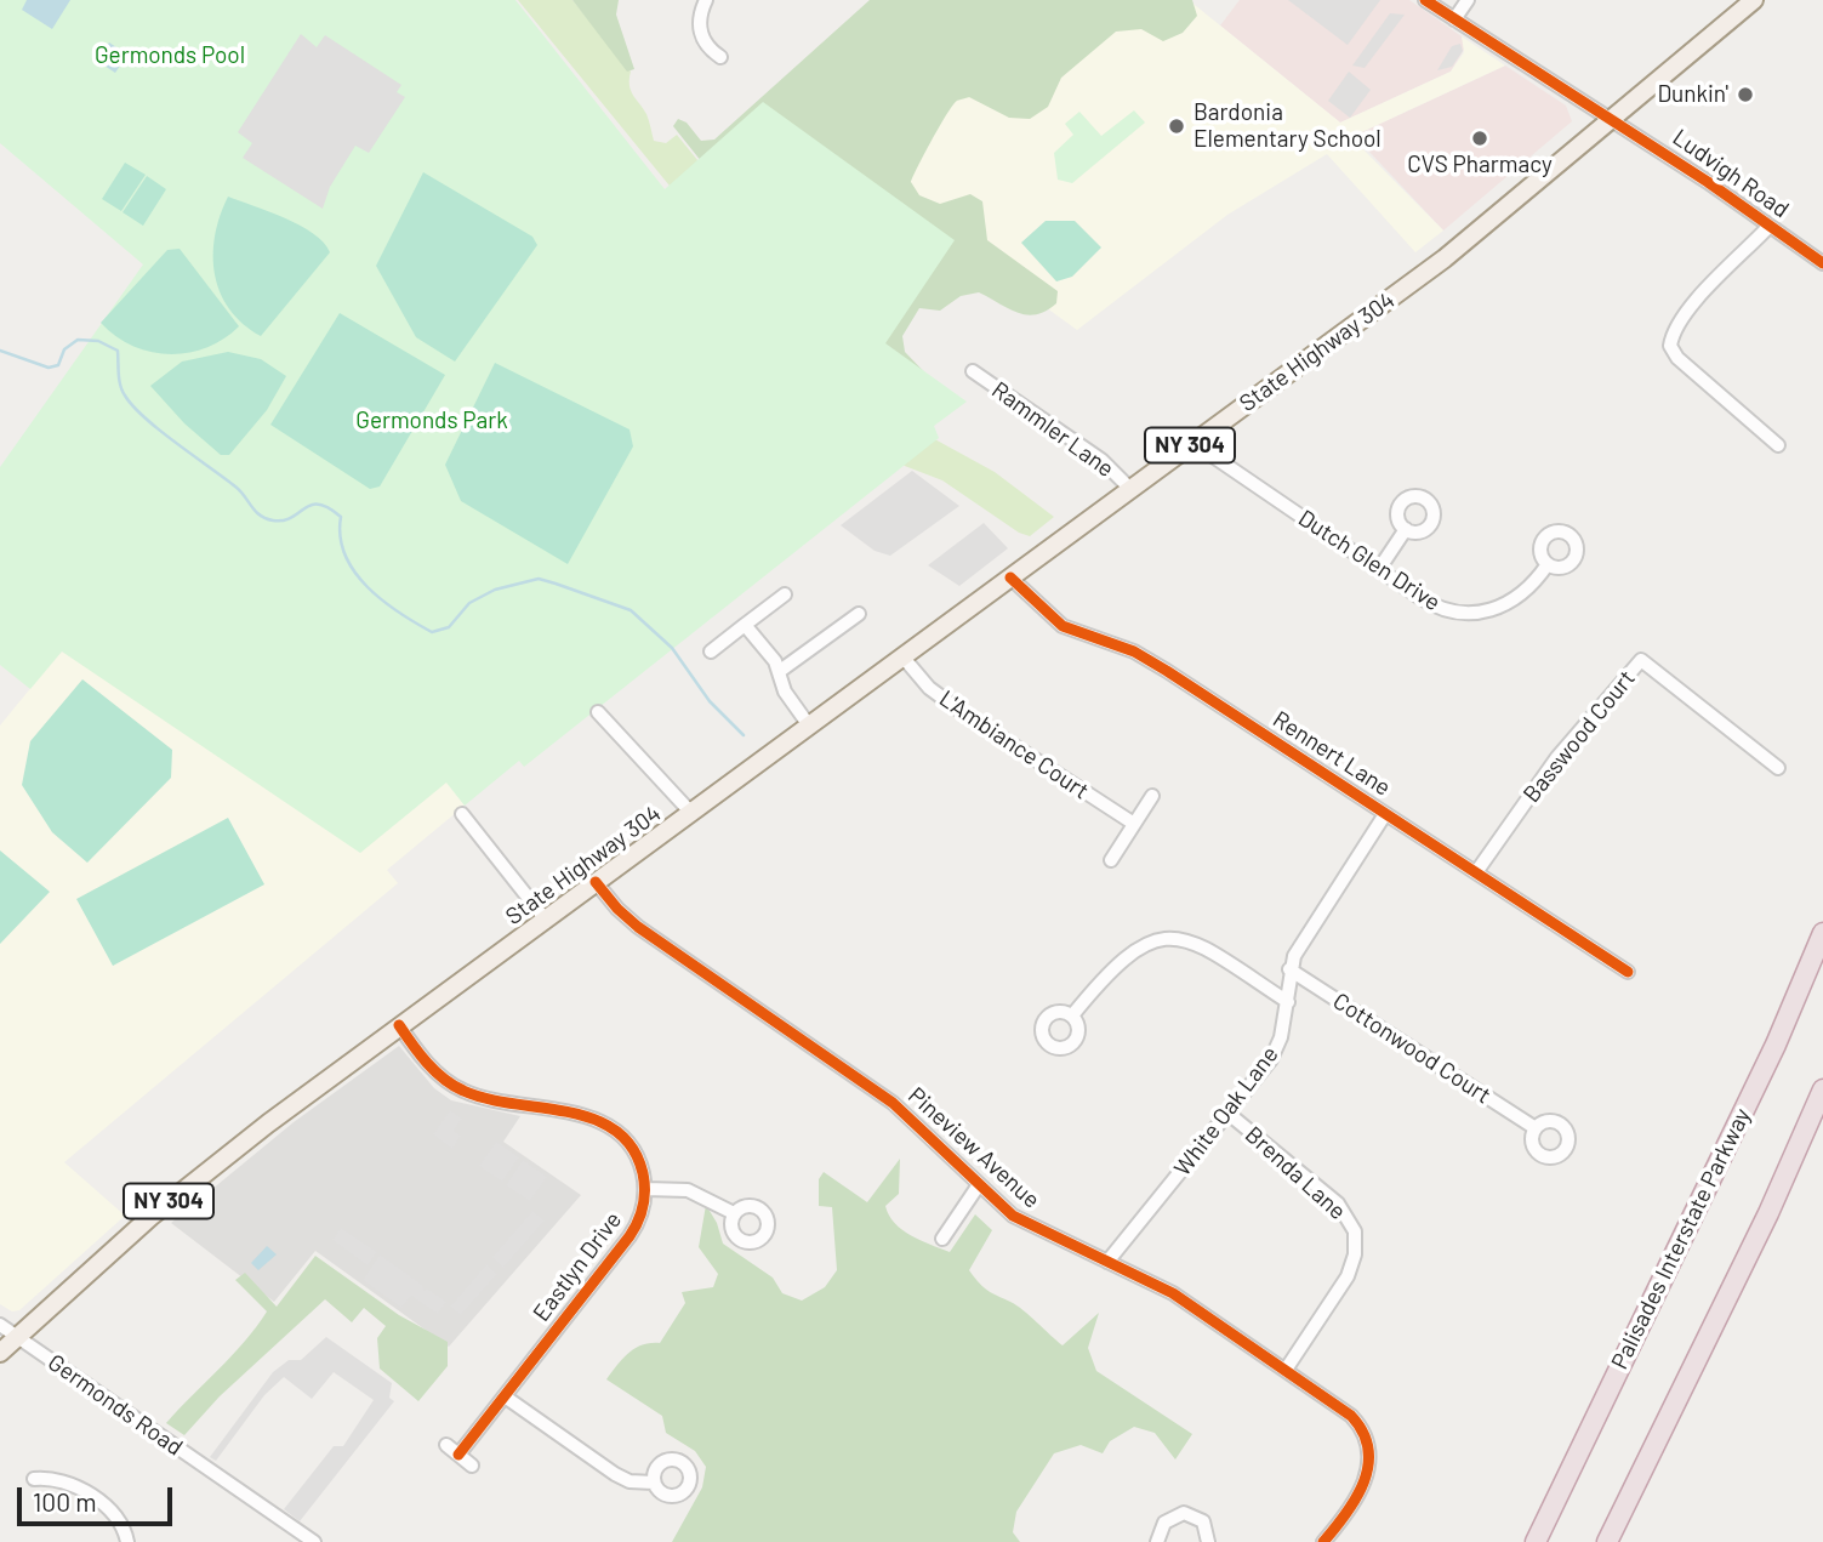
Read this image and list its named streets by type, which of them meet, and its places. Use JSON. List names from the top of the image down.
{
  "streets": {
    "highway": ["Palisades Interstate Parkway"],
    "main road": ["State Highway 304", "NY 304"],
    "street": [
      "Ludvigh Road",
      "Rammler Lane",
      "Dutch Glen Drive",
      "Basswood Court",
      "L'Ambiance Court",
      "Rennert Lane",
      "Cottonwood Court",
      "White Oak Lane",
      "Pineview Avenue",
      "Brenda Lane",
      "Eastlyn Drive",
      "Germonds Road"
    ]
  },
  "crossings": [
    ["Ludvigh Road", "State Highway 304"],
    ["State Highway 304", "Rammler Lane"],
    ["State Highway 304", "NY 304"],
    ["State Highway 304", "Dutch Glen Drive"],
    ["State Highway 304", "L'Ambiance Court"],
    ["State Highway 304", "Rennert Lane"],
    ["State Highway 304", "Pineview Avenue"],
    ["State Highway 304", "Germonds Road"],
    ["NY 304", "Germonds Road"],
    ["Basswood Court", "Rennert Lane"],
    ["Rennert Lane", "White Oak Lane"],
    ["Cottonwood Court", "White Oak Lane"],
    ["White Oak Lane", "Pineview Avenue"],
    ["White Oak Lane", "Brenda Lane"],
    ["Pineview Avenue", "Brenda Lane"]
  ],
  "parks": ["Germonds Pool", "Germonds Park"],
  "places": ["Dunkin'", "Bardonia Elementary School", "CVS Pharmacy"],
  "scale_bar": "100 m"
}
